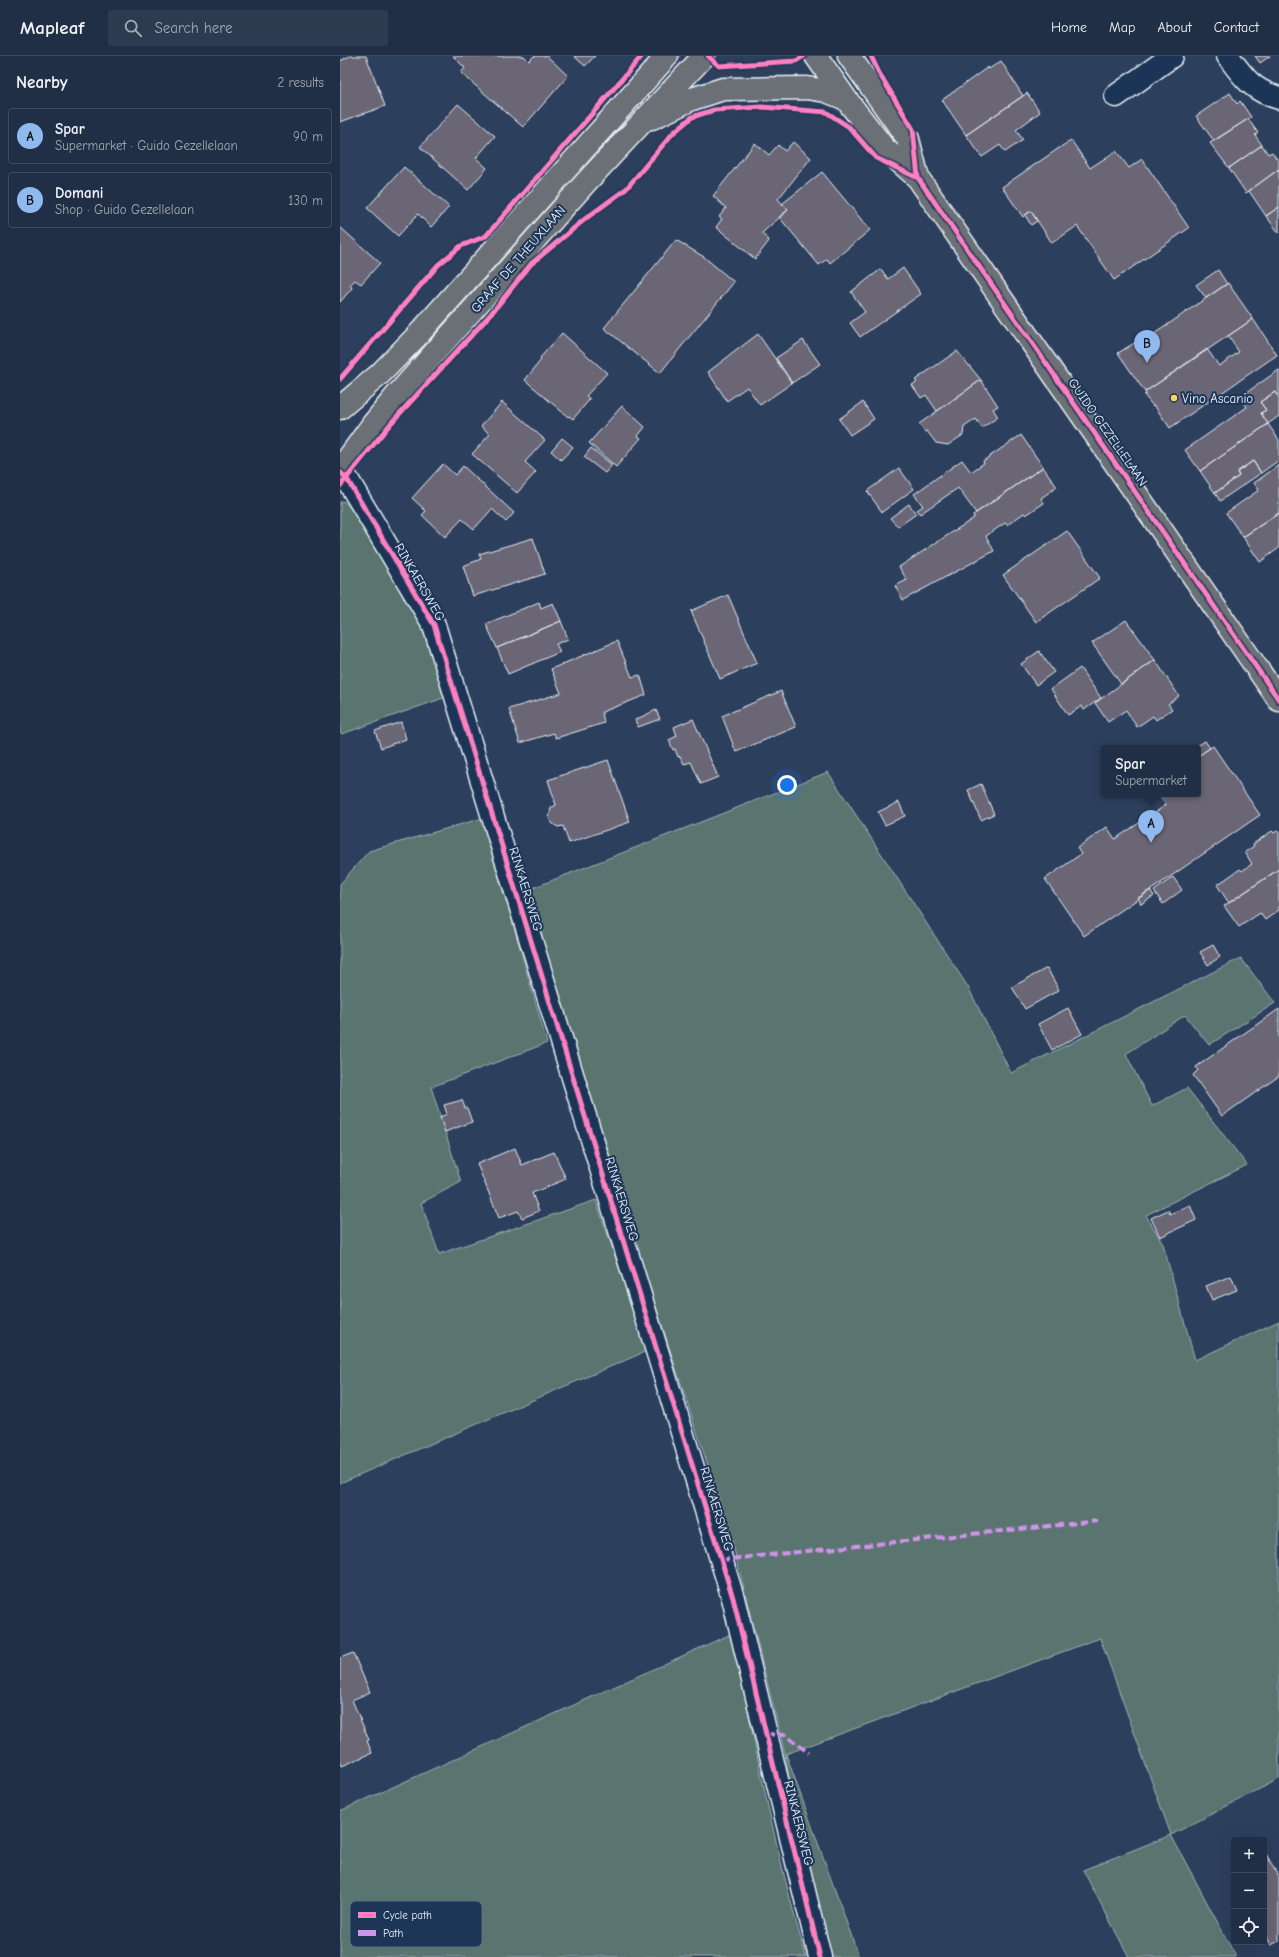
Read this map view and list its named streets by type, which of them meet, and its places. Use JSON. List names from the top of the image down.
{
  "streets": {
    "main road": ["GRAAF DE THEUXLAAN", "GUIDO GEZELLELAAN"],
    "street": ["RINKAERSWEG"]
  },
  "crossings": [
    ["GRAAF DE THEUXLAAN", "RINKAERSWEG"]
  ],
  "places": ["Vino Ascanio"],
  "legend": ["Cycle path", "Path"],
  "page": {
    "header": "Mapleaf",
    "search": "Search here",
    "nav": [
      "Home",
      "Map",
      "About",
      "Contact"
    ],
    "heading": ["Nearby", "2 results"],
    "list": [
      {
        "mark": "A",
        "name": "Spar",
        "note": "Supermarket · Guido Gezellelaan",
        "value": "90 m"
      },
      {
        "mark": "B",
        "name": "Domani",
        "note": "Shop · Guido Gezellelaan",
        "value": "130 m"
      }
    ],
    "pins": ["B", "A"],
    "popup": ["Spar", "Supermarket"],
    "map_buttons": ["+", "−"]
  }
}
